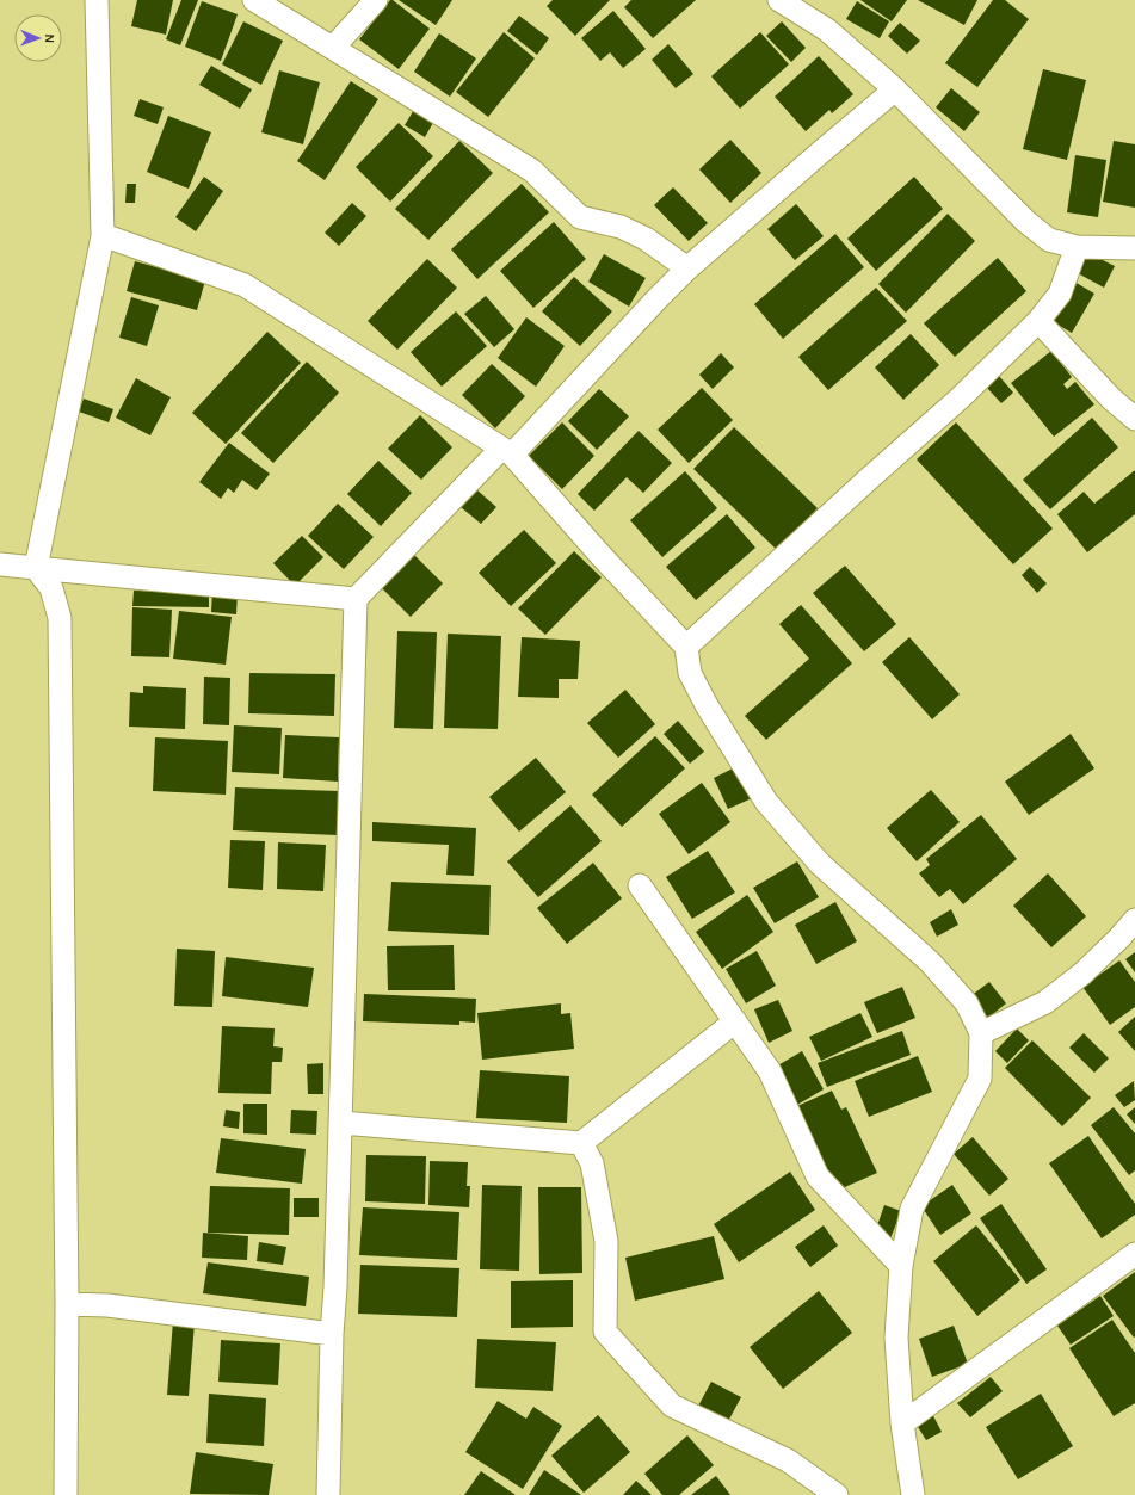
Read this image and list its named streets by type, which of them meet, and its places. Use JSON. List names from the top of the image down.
{
  "north": "right"
}
